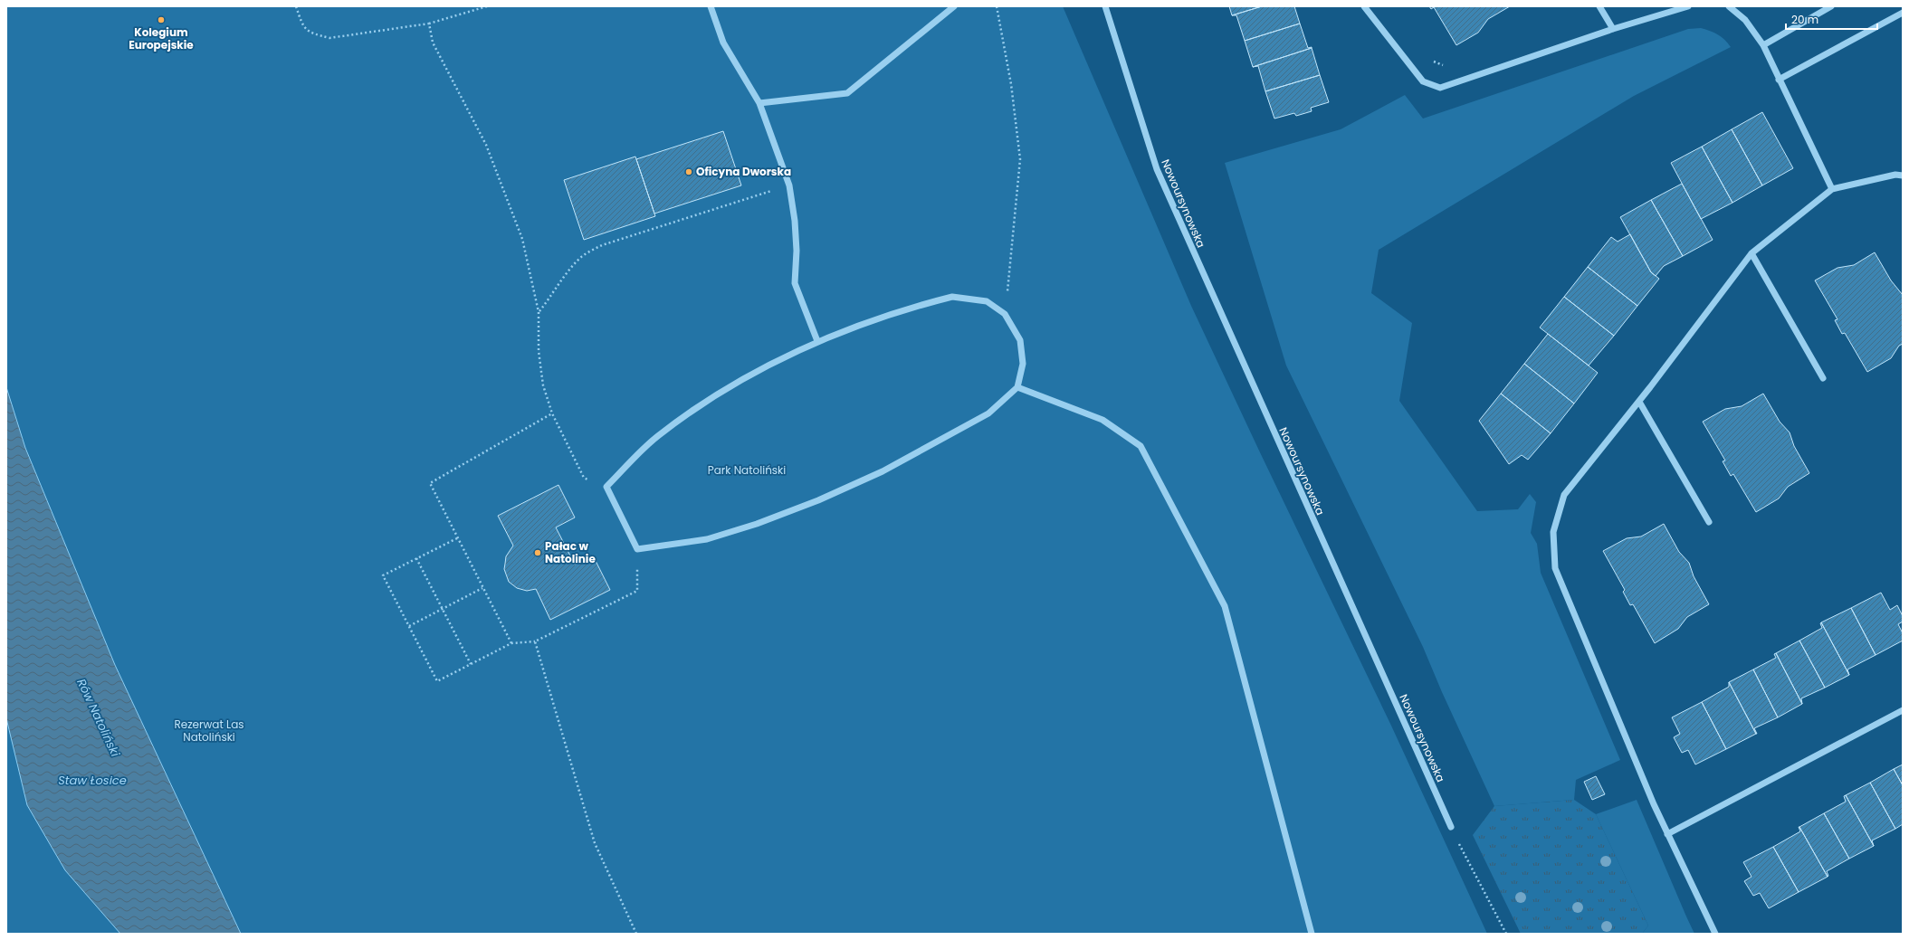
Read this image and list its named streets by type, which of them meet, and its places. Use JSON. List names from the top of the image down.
{
  "streets": {
    "street": ["Nowoursynowska"]
  },
  "water": ["Rów Natoliński", "Staw Łosice"],
  "parks": ["Park Natoliński", "Rezerwat Las Natoliński"],
  "places": ["Kolegium Europejskie", "Oficyna Dworska", "Pałac w Natolinie"],
  "scale_bar": "20 m"
}
